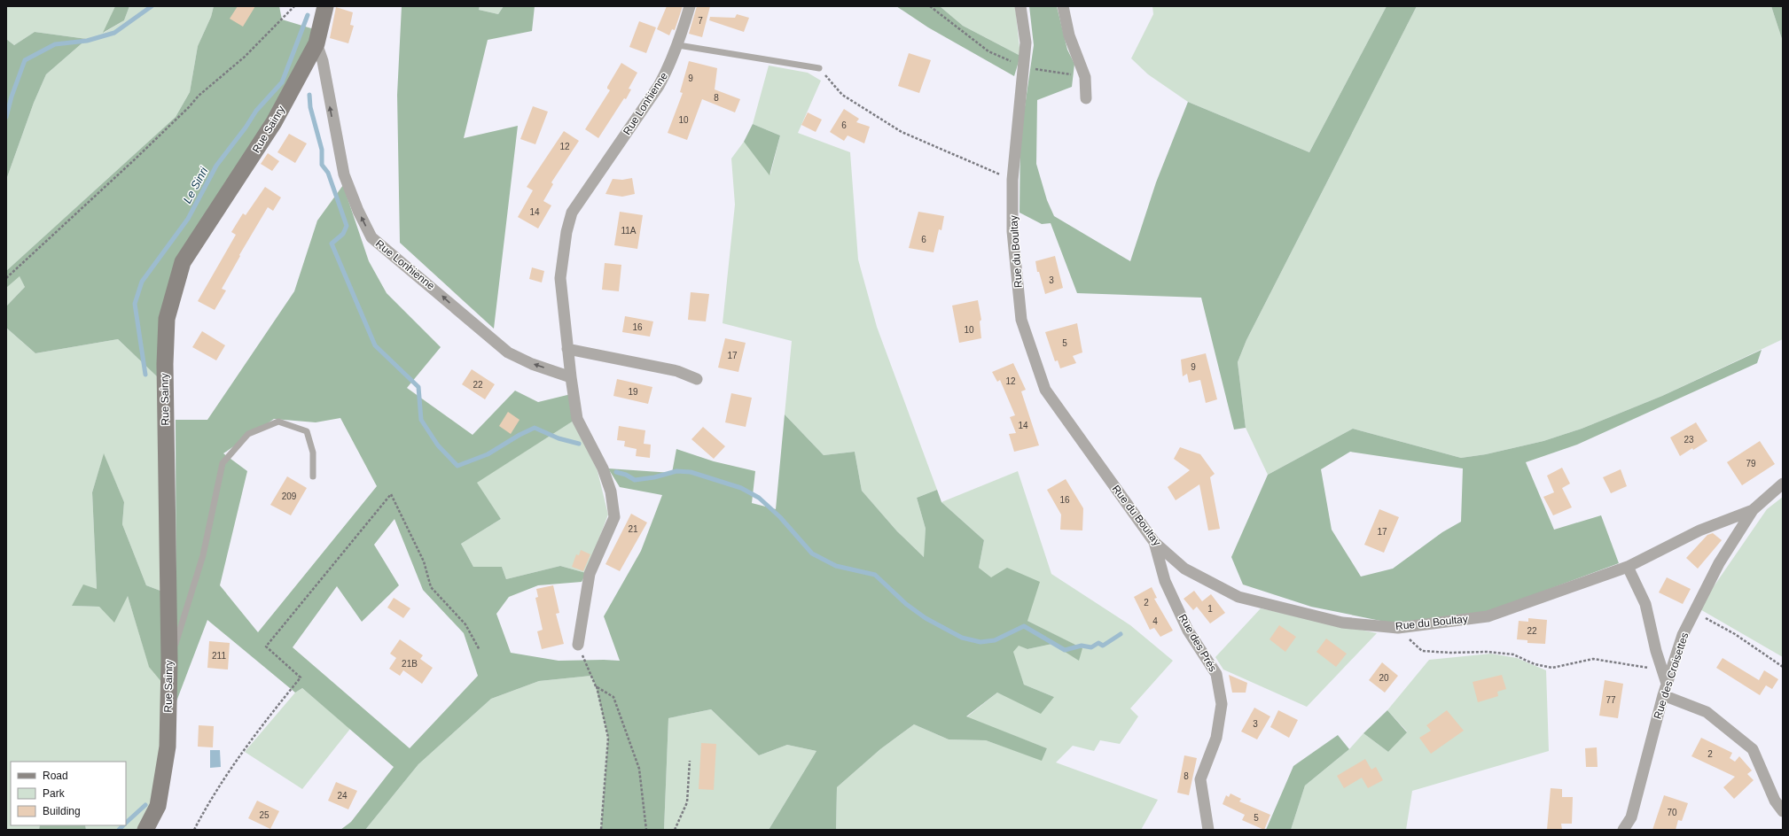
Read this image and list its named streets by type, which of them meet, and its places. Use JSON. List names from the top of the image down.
{
  "streets": {
    "street": [
      "Rue Lonhienne",
      "Rue Sainry",
      "Rue du Boultay",
      "Rue des Prés",
      "Rue des Croisettes"
    ]
  },
  "crossings": [
    ["Rue Lonhienne", "Rue Sainry"],
    ["Rue du Boultay", "Rue des Prés"],
    ["Rue du Boultay", "Rue des Croisettes"]
  ],
  "one_way": ["Rue Lonhienne"],
  "water": ["Le Sinri"],
  "house_numbers": [
    "7",
    "9",
    "8",
    "10",
    "6",
    "12",
    "14",
    "11A",
    "6",
    "3",
    "16",
    "10",
    "5",
    "17",
    "9",
    "12",
    "22",
    "19",
    "14",
    "23",
    "79",
    "209",
    "16",
    "21",
    "17",
    "2",
    "1",
    "4",
    "22",
    "211",
    "21B",
    "20",
    "77",
    "3",
    "2",
    "8",
    "24",
    "70",
    "25",
    "5"
  ],
  "legend": ["Road", "Park", "Building"]
}
